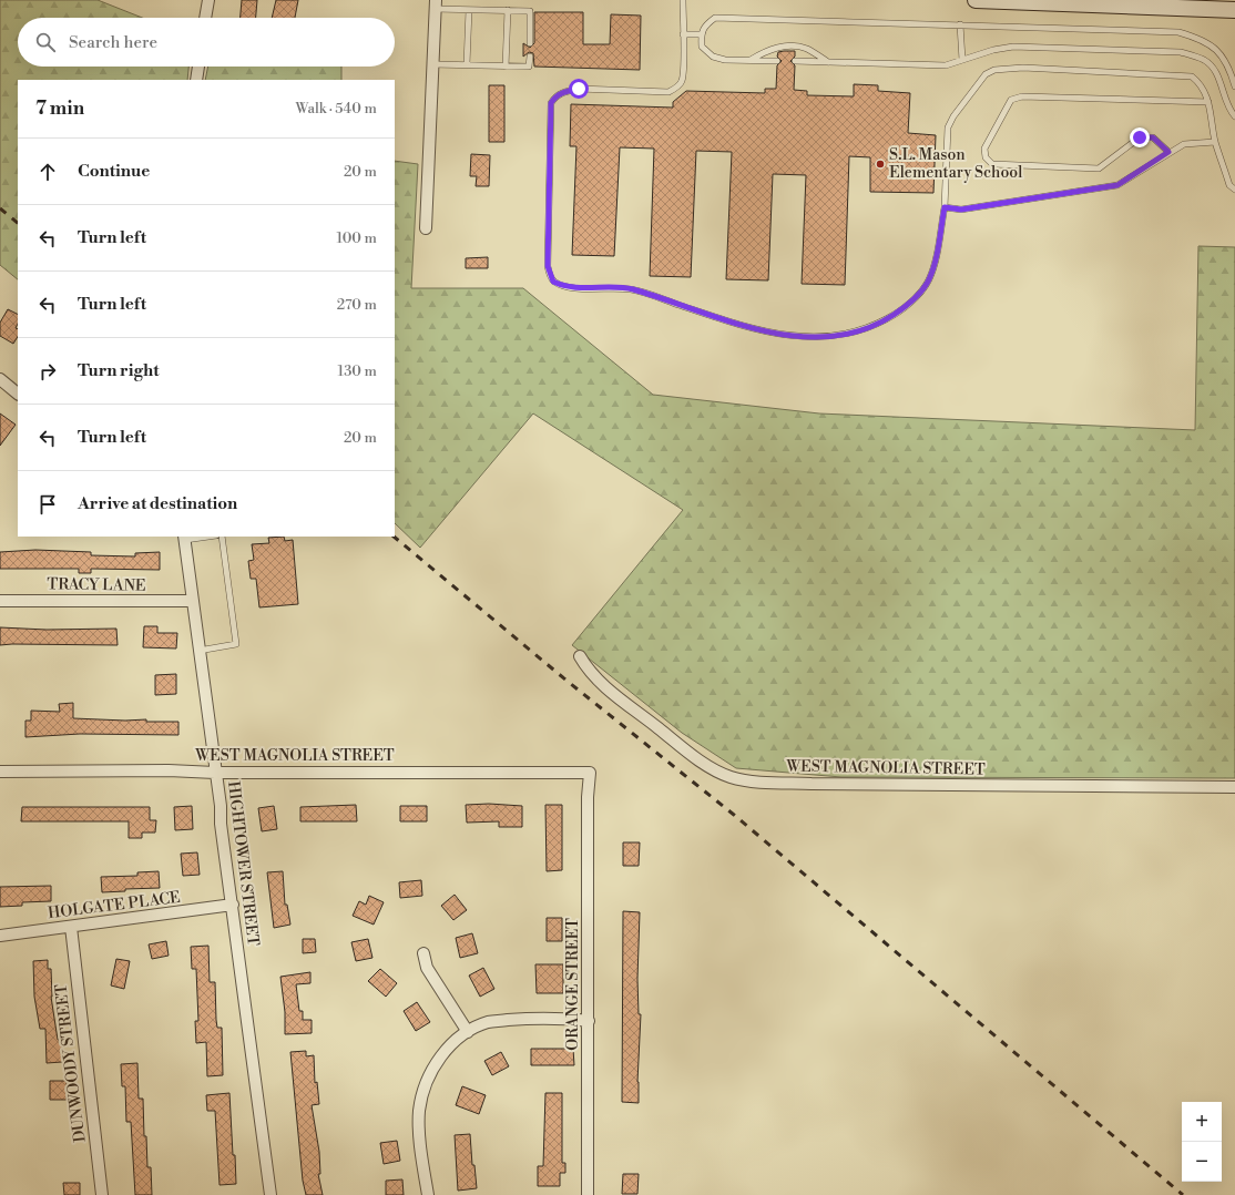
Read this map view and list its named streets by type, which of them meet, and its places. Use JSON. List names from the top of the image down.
{
  "streets": {
    "street": [
      "TRACY LANE",
      "WEST MAGNOLIA STREET",
      "HIGHTOWER STREET",
      "HOLGATE PLACE",
      "ORANGE STREET",
      "DUNWOODY STREET"
    ]
  },
  "crossings": [
    ["TRACY LANE", "HIGHTOWER STREET"],
    ["WEST MAGNOLIA STREET", "HIGHTOWER STREET"],
    ["WEST MAGNOLIA STREET", "ORANGE STREET"],
    ["HIGHTOWER STREET", "HOLGATE PLACE"],
    ["HOLGATE PLACE", "DUNWOODY STREET"]
  ],
  "places": ["S.L. Mason Elementary School"],
  "page": {
    "search": "Search here",
    "heading": ["7 min", "Walk · 540 m"],
    "list": [
      ["Continue", "20 m"],
      ["Turn left", "100 m"],
      ["Turn left", "270 m"],
      ["Turn right", "130 m"],
      ["Turn left", "20 m"],
      "Arrive at destination"
    ],
    "map_buttons": ["+", "−"]
  }
}
